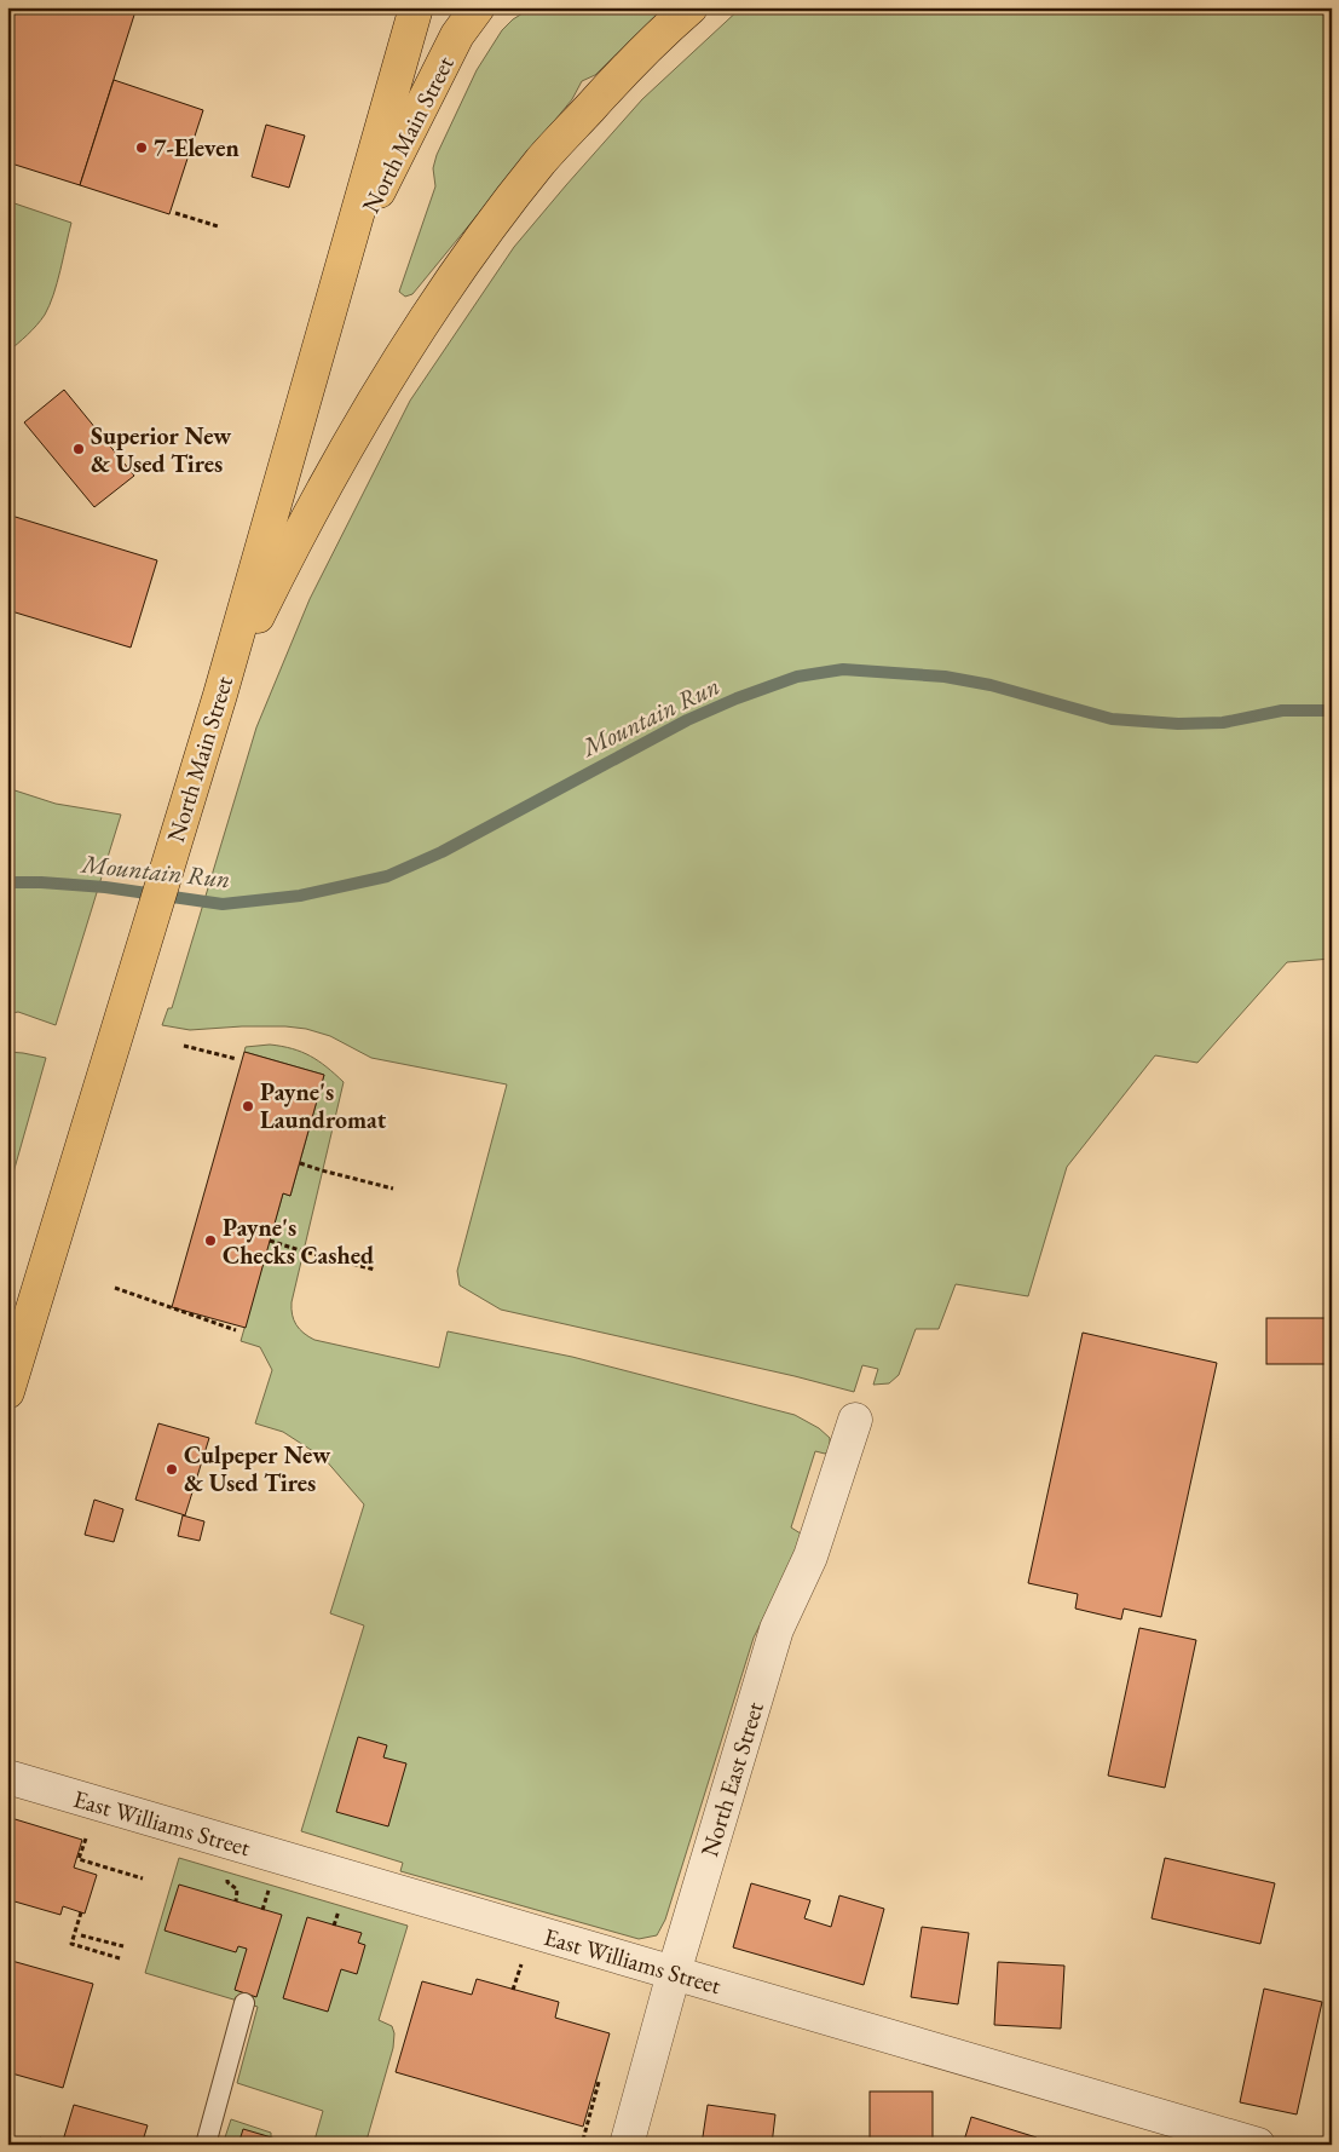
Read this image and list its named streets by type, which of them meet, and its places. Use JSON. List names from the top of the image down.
{
  "streets": {
    "main road": ["North Main Street"],
    "street": ["North East Street", "East Williams Street"]
  },
  "crossings": [
    ["North East Street", "East Williams Street"]
  ],
  "water": ["Mountain Run"],
  "places": [
    "7-Eleven",
    "Superior New & Used Tires",
    "Payne's Laundromat",
    "Payne's Checks Cashed",
    "Culpeper New & Used Tires"
  ]
}
